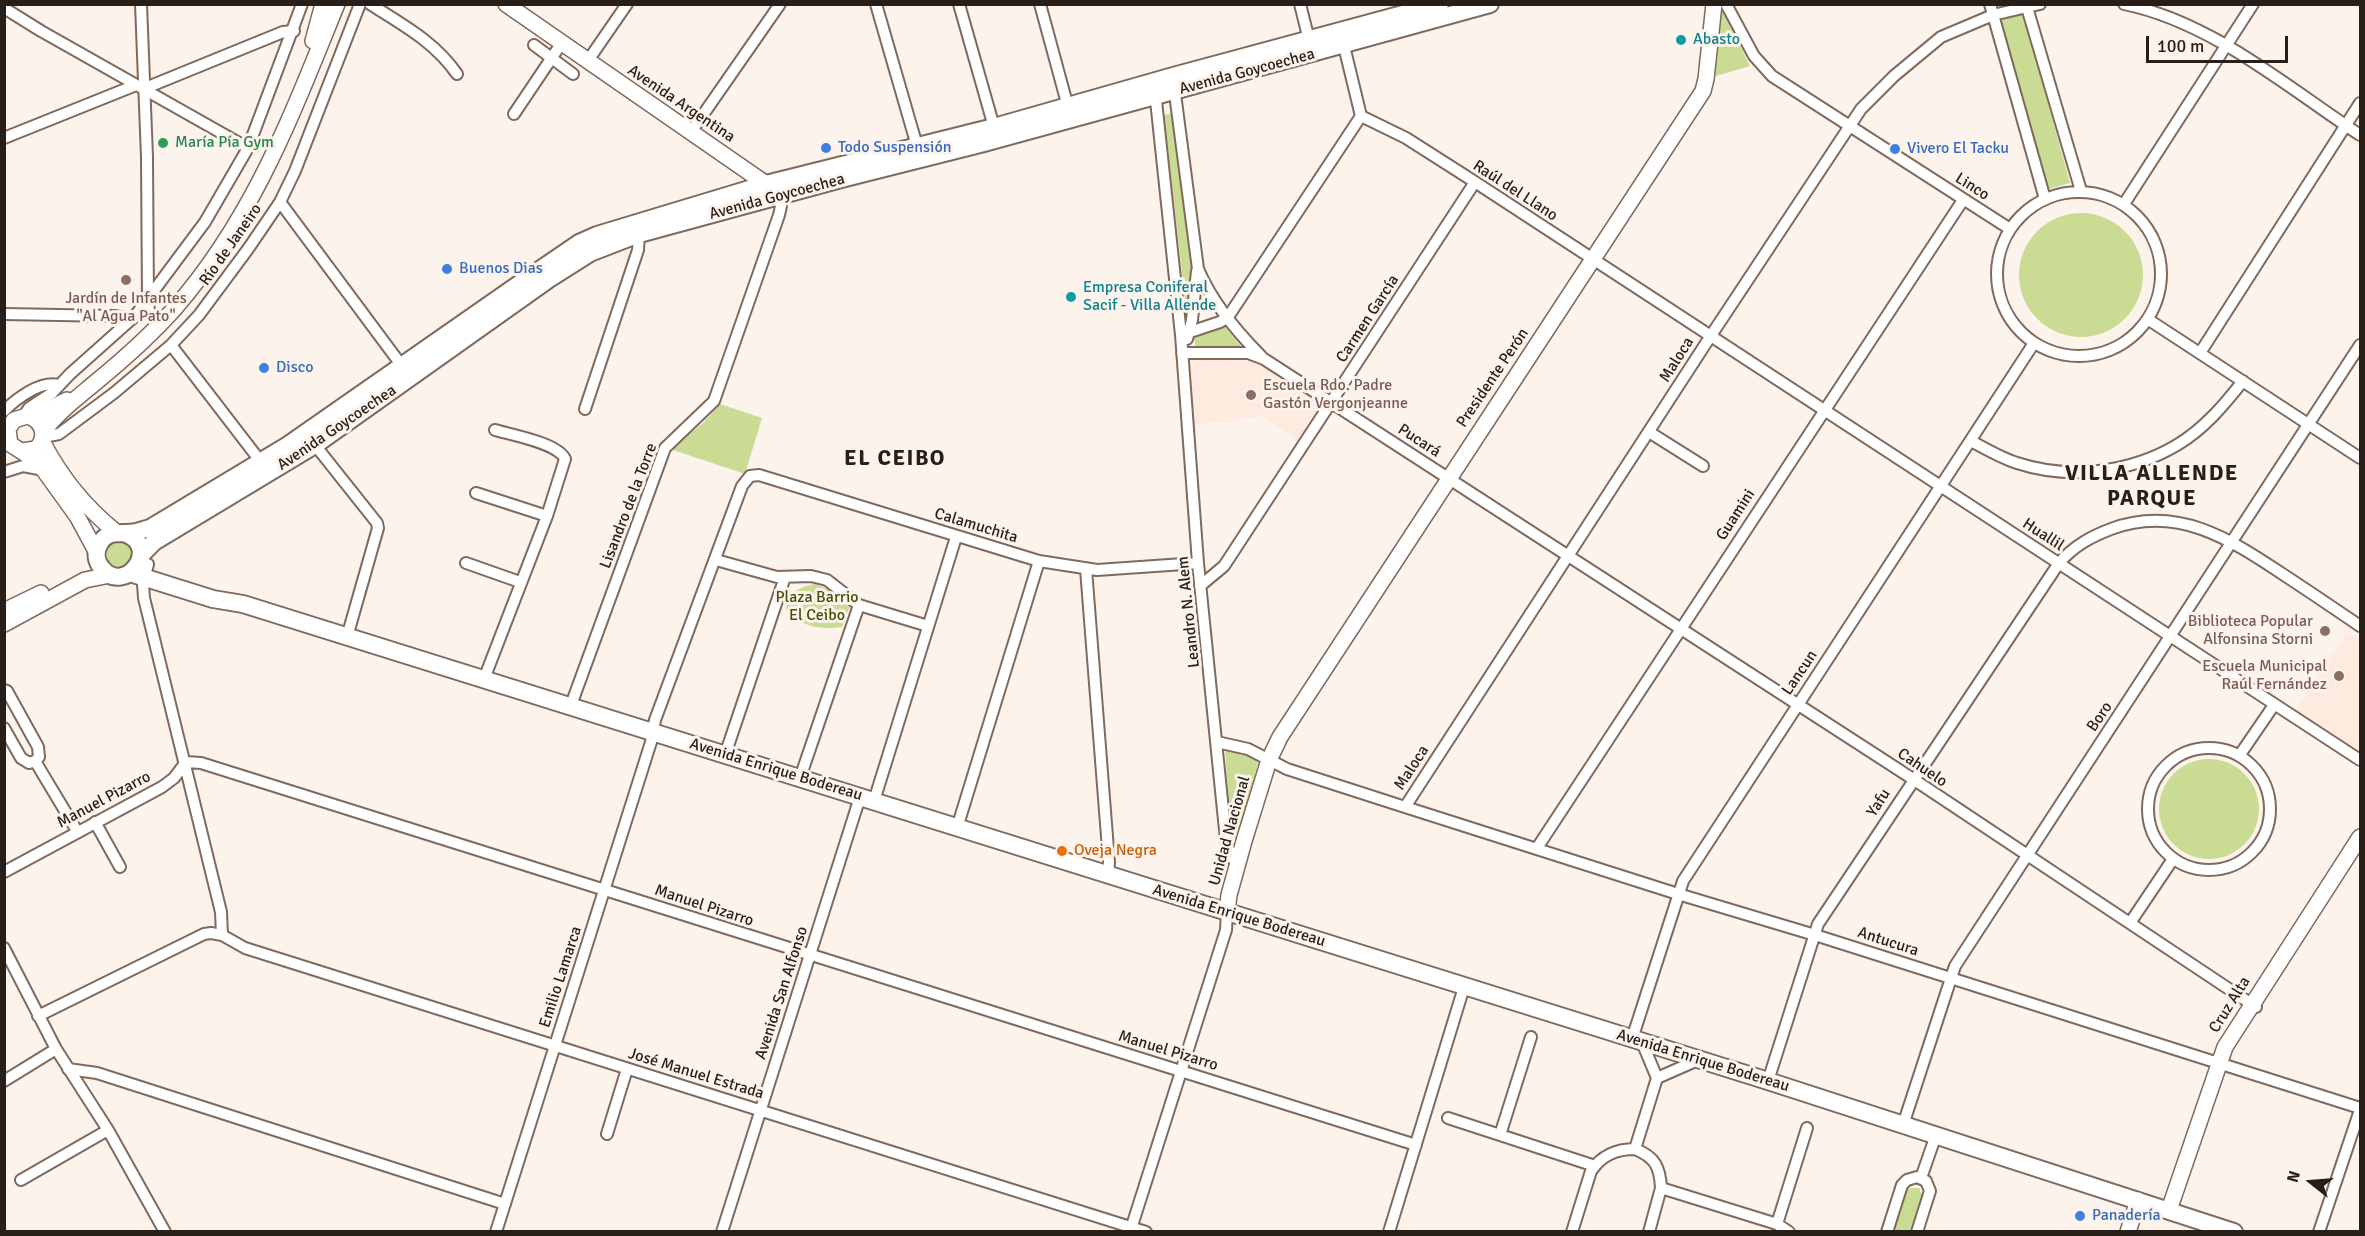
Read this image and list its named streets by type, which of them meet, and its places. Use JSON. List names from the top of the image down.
{
  "streets": {
    "main road": [
      "Avenida Goycoechea",
      "Avenida Argentina",
      "Presidente Perón",
      "Avenida Enrique Bodereau",
      "Unidad Nacional",
      "Cruz Alta"
    ],
    "street": [
      "Linco",
      "Raúl del Llano",
      "Río de Janeiro",
      "Carmen García",
      "Maloca",
      "Pucará",
      "Lisandro de la Torre",
      "Guamini",
      "Calamuchita",
      "Huallil",
      "Leandro N. Alem",
      "Lancun",
      "Boro",
      "Cahuelo",
      "Manuel Pizarro",
      "Yafu",
      "Antucura",
      "Emilio Lamarca",
      "Avenida San Alfonso",
      "José Manuel Estrada"
    ]
  },
  "crossings": [
    ["Avenida Goycoechea", "Avenida Argentina"],
    ["Avenida Goycoechea", "Lisandro de la Torre"],
    ["Avenida Goycoechea", "Leandro N. Alem"],
    ["Avenida Goycoechea", "Avenida Enrique Bodereau"],
    ["Avenida Argentina", "Lisandro de la Torre"],
    ["Linco", "Maloca"],
    ["Linco", "Guamini"],
    ["Linco", "Lancun"],
    ["Raúl del Llano", "Carmen García"],
    ["Raúl del Llano", "Maloca"],
    ["Raúl del Llano", "Presidente Perón"],
    ["Raúl del Llano", "Huallil"],
    ["Río de Janeiro", "Avenida Enrique Bodereau"],
    ["Carmen García", "Pucará"],
    ["Carmen García", "Leandro N. Alem"],
    ["Maloca", "Pucará"],
    ["Maloca", "Huallil"],
    ["Maloca", "Cahuelo"],
    ["Maloca", "Antucura"],
    ["Presidente Perón", "Pucará"],
    ["Presidente Perón", "Unidad Nacional"],
    ["Presidente Perón", "Antucura"],
    ["Pucará", "Leandro N. Alem"],
    ["Pucará", "Cahuelo"],
    ["Lisandro de la Torre", "Avenida Enrique Bodereau"],
    ["Guamini", "Huallil"],
    ["Guamini", "Cahuelo"],
    ["Guamini", "Antucura"],
    ["Calamuchita", "Leandro N. Alem"],
    ["Calamuchita", "Emilio Lamarca"],
    ["Calamuchita", "Avenida San Alfonso"],
    ["Huallil", "Lancun"],
    ["Huallil", "Boro"],
    ["Huallil", "Yafu"],
    ["Leandro N. Alem", "Unidad Nacional"],
    ["Leandro N. Alem", "Antucura"],
    ["Lancun", "Cahuelo"],
    ["Lancun", "Avenida Enrique Bodereau"],
    ["Lancun", "Antucura"],
    ["Boro", "Cahuelo"],
    ["Boro", "Avenida Enrique Bodereau"],
    ["Boro", "Yafu"],
    ["Boro", "Antucura"],
    ["Cahuelo", "Yafu"],
    ["Cahuelo", "Cruz Alta"],
    ["Avenida Enrique Bodereau", "Yafu"],
    ["Avenida Enrique Bodereau", "Unidad Nacional"],
    ["Avenida Enrique Bodereau", "Emilio Lamarca"],
    ["Avenida Enrique Bodereau", "Avenida San Alfonso"],
    ["Avenida Enrique Bodereau", "Cruz Alta"],
    ["Manuel Pizarro", "Emilio Lamarca"],
    ["Manuel Pizarro", "Avenida San Alfonso"],
    ["Yafu", "Antucura"],
    ["Unidad Nacional", "Antucura"],
    ["Antucura", "Cruz Alta"],
    ["Emilio Lamarca", "José Manuel Estrada"],
    ["Avenida San Alfonso", "José Manuel Estrada"]
  ],
  "districts": ["EL CEIBO", "VILLA ALLENDE PARQUE"],
  "parks": ["Plaza Barrio El Ceibo"],
  "places": [
    "Abasto",
    "María Pía Gym",
    "Todo Suspensión",
    "Vivero El Tacku",
    "Buenos Dias",
    "Jardín de Infantes \"Al Agua Pato\"",
    "Empresa Coniferal Sacif - Villa Allende",
    "Disco",
    "Escuela Rdo. Padre Gastón Vergonjeanne",
    "Biblioteca Popular Alfonsina Storni",
    "Escuela Municipal Raúl Fernández",
    "Oveja Negra",
    "Panadería"
  ],
  "scale_bar": "100 m",
  "north": "left"
}
